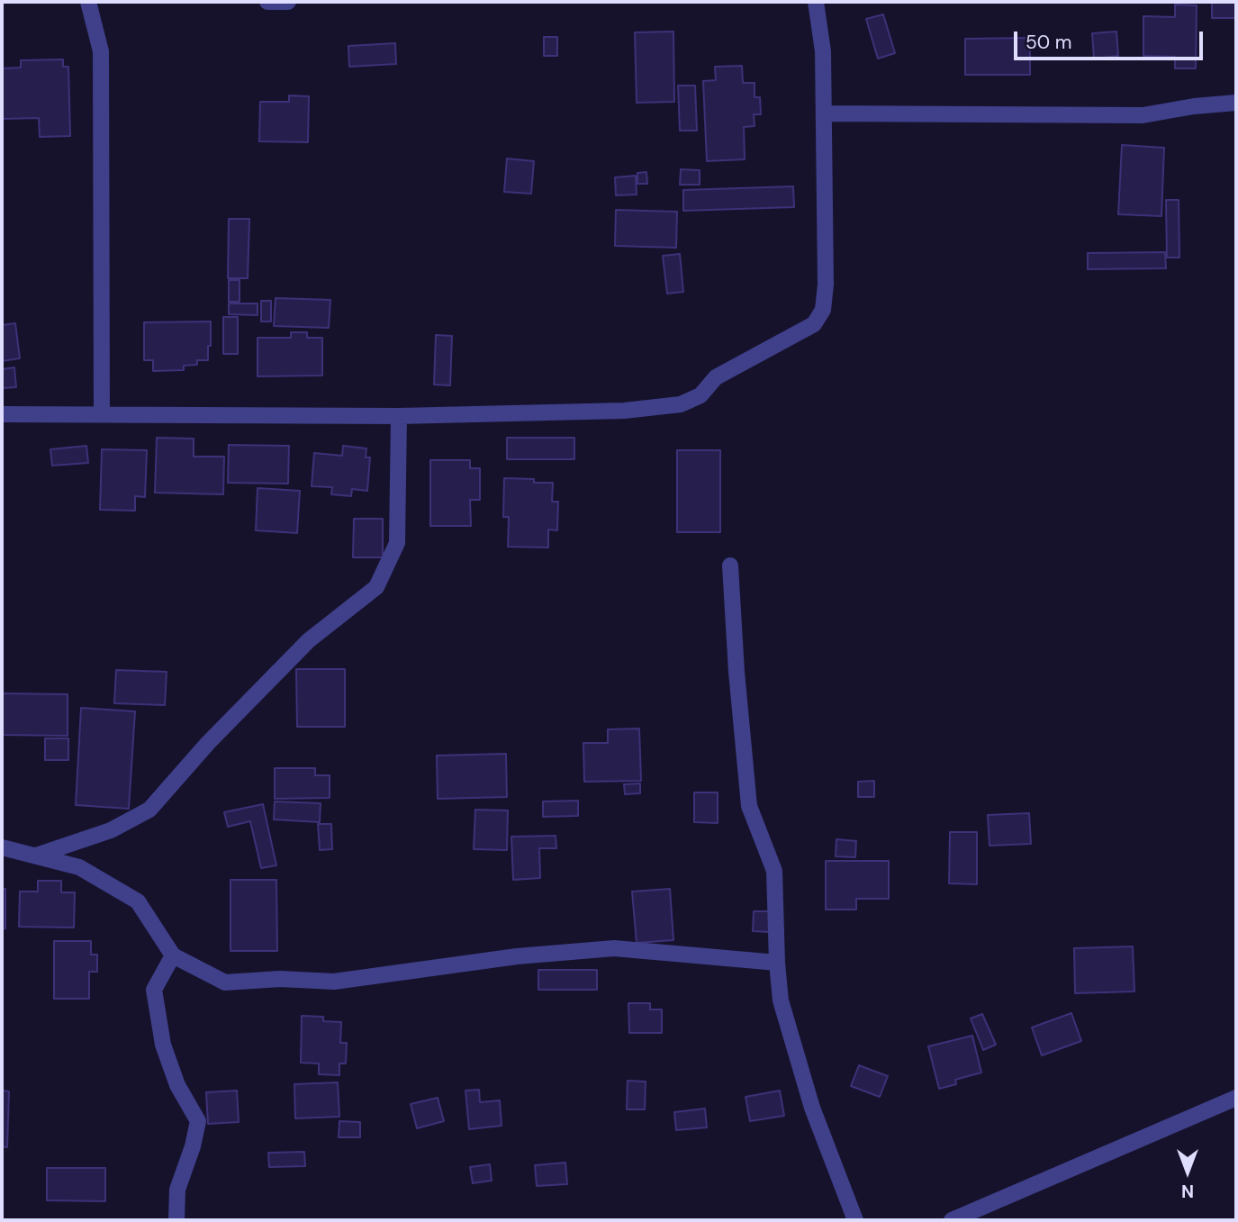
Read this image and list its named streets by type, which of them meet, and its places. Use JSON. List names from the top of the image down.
{
  "scale_bar": "50 m",
  "north": "bottom"
}
